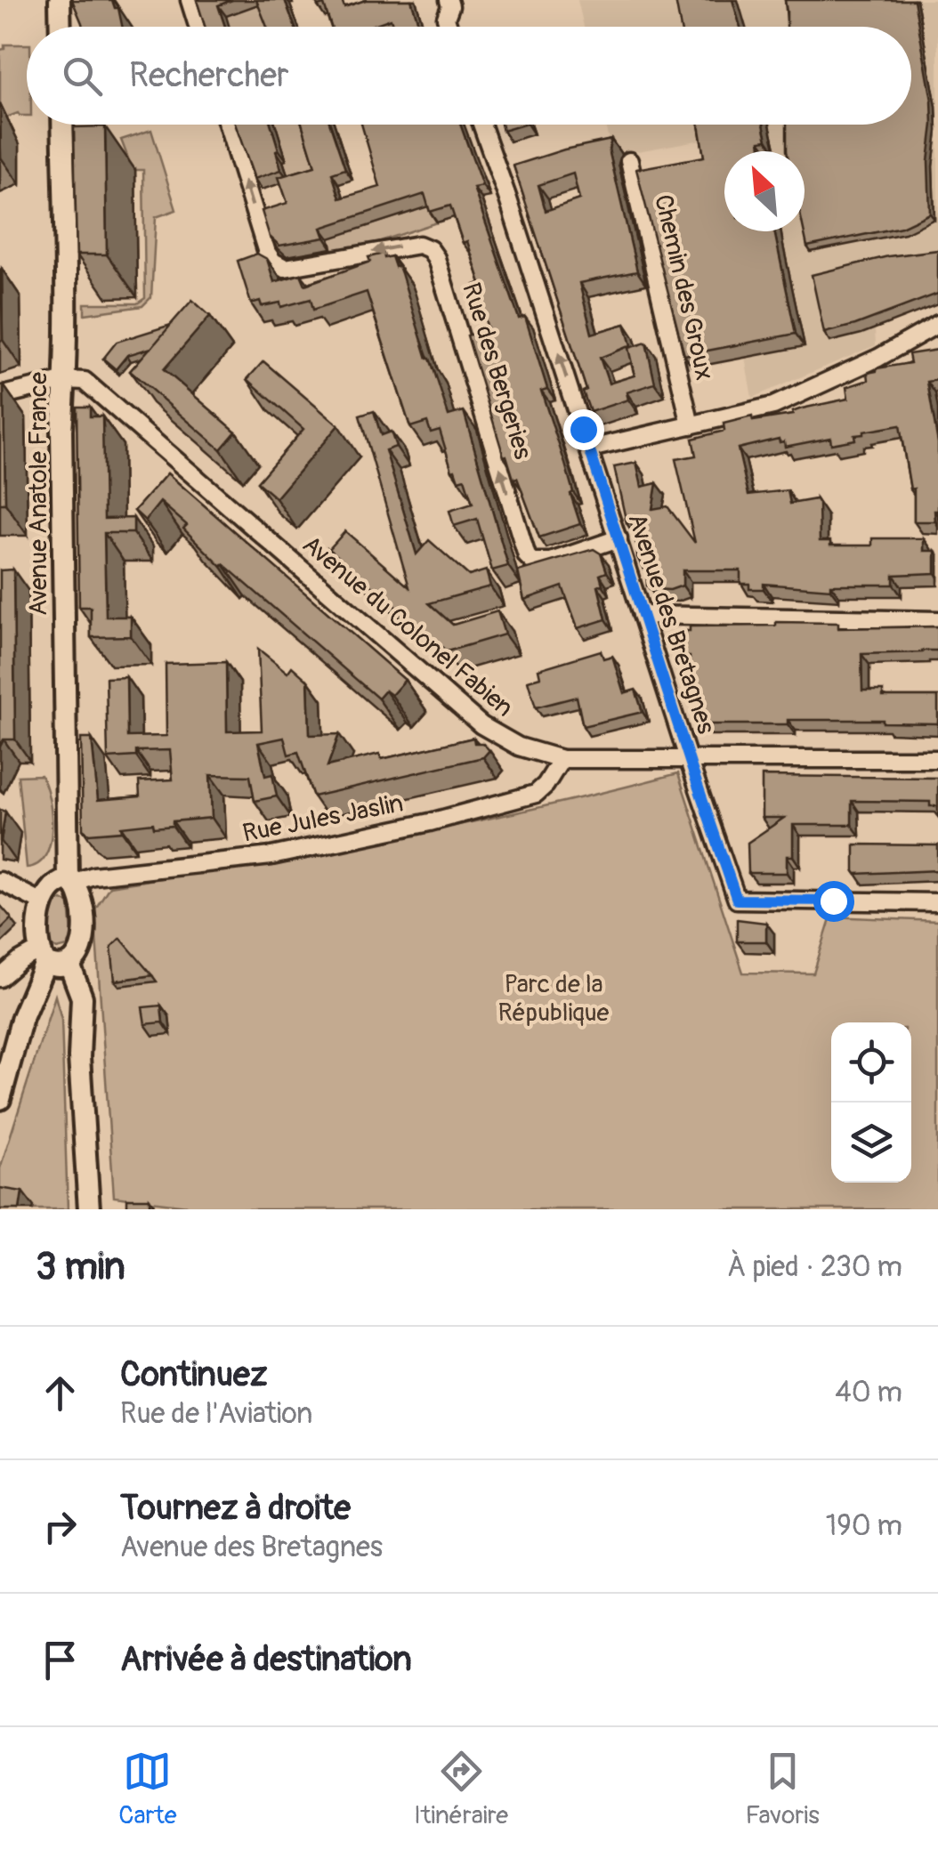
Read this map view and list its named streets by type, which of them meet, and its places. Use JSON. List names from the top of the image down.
{
  "streets": {
    "street": [
      "Chemin des Groux",
      "Rue des Bergeries",
      "Avenue Anatole France",
      "Avenue des Bretagnes",
      "Avenue du Colonel Fabien",
      "Rue Jules Jaslin"
    ]
  },
  "crossings": [
    ["Rue des Bergeries", "Avenue des Bretagnes"],
    ["Avenue Anatole France", "Avenue du Colonel Fabien"],
    ["Avenue Anatole France", "Rue Jules Jaslin"],
    ["Avenue des Bretagnes", "Avenue du Colonel Fabien"],
    ["Avenue du Colonel Fabien", "Rue Jules Jaslin"]
  ],
  "parks": ["Parc de la République"],
  "north": "top left",
  "page": {
    "search": "Rechercher",
    "heading": ["3 min", "À pied · 230 m"],
    "list": [
      ["Continuez", "Rue de l'Aviation", "40 m"],
      ["Tournez à droite", "Avenue des Bretagnes", "190 m"],
      "Arrivée à destination"
    ],
    "nav": ["Carte", "Itinéraire", "Favoris"]
  }
}
